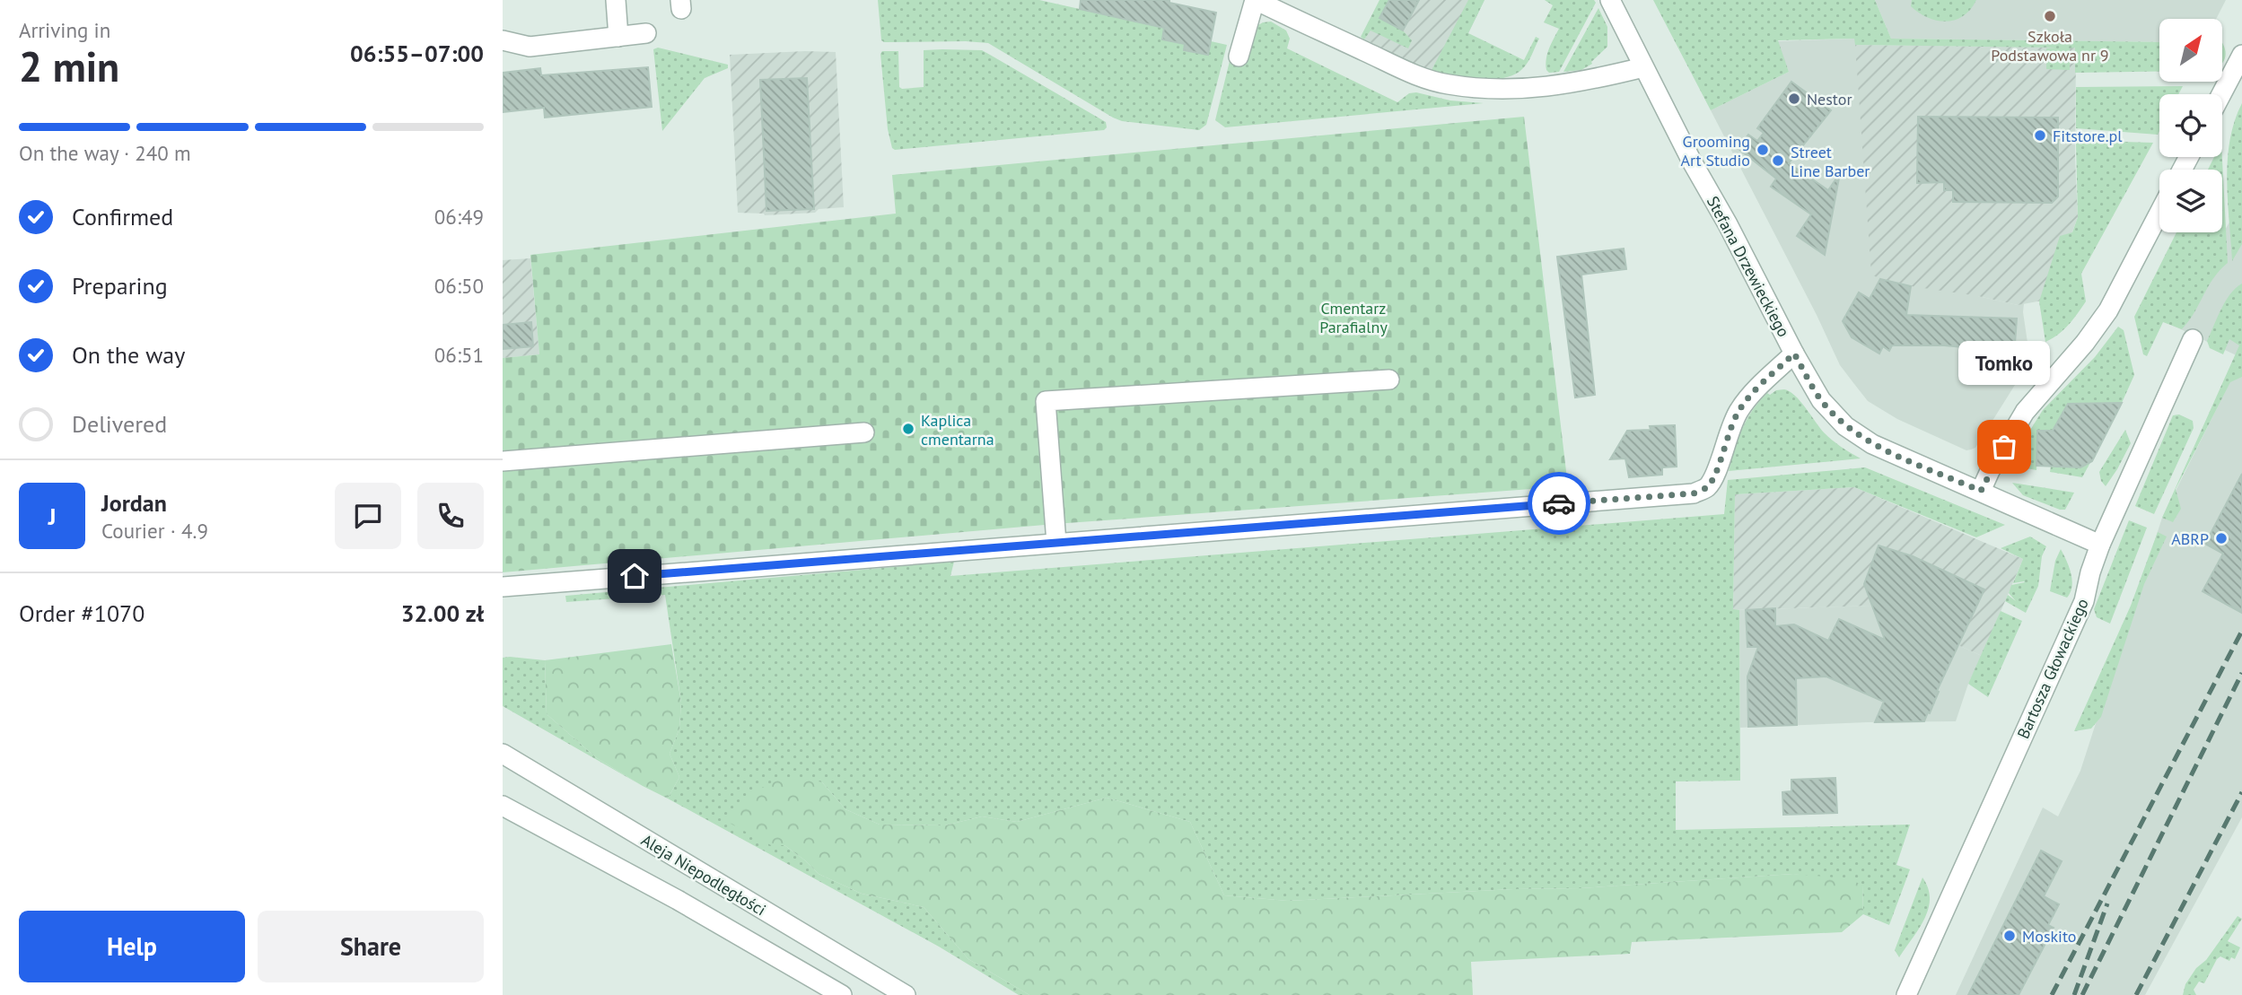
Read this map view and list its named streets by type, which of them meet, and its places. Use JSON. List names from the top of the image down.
{
  "streets": {
    "street": ["Stefana Drzewieckiego", "Bartosza Głowackiego", "Aleja Niepodległości"]
  },
  "crossings": [
    ["Stefana Drzewieckiego", "Bartosza Głowackiego"]
  ],
  "parks": ["Cmentarz Parafialny"],
  "places": [
    "Szkoła Podstawowa nr 9",
    "Nestor",
    "Fitstore.pl",
    "Grooming Art Studio",
    "Street Line Barber",
    "Kaplica cmentarna",
    "Tomko",
    "ABRP",
    "Moskito"
  ],
  "north": "top right",
  "page": {
    "heading": ["2 min", "Arriving in", "06:55–07:00"],
    "panel": [
      "Jordan",
      "Courier · 4.9",
      "Order #1070",
      "32.00 zł"
    ],
    "bar": "On the way · 240 m",
    "list": [
      ["Confirmed", "06:49"],
      ["Preparing", "06:50"],
      ["On the way", "06:51"],
      "Delivered"
    ],
    "bubble": "Tomko",
    "round": "J",
    "buttons": ["Help", "Share"]
  }
}
